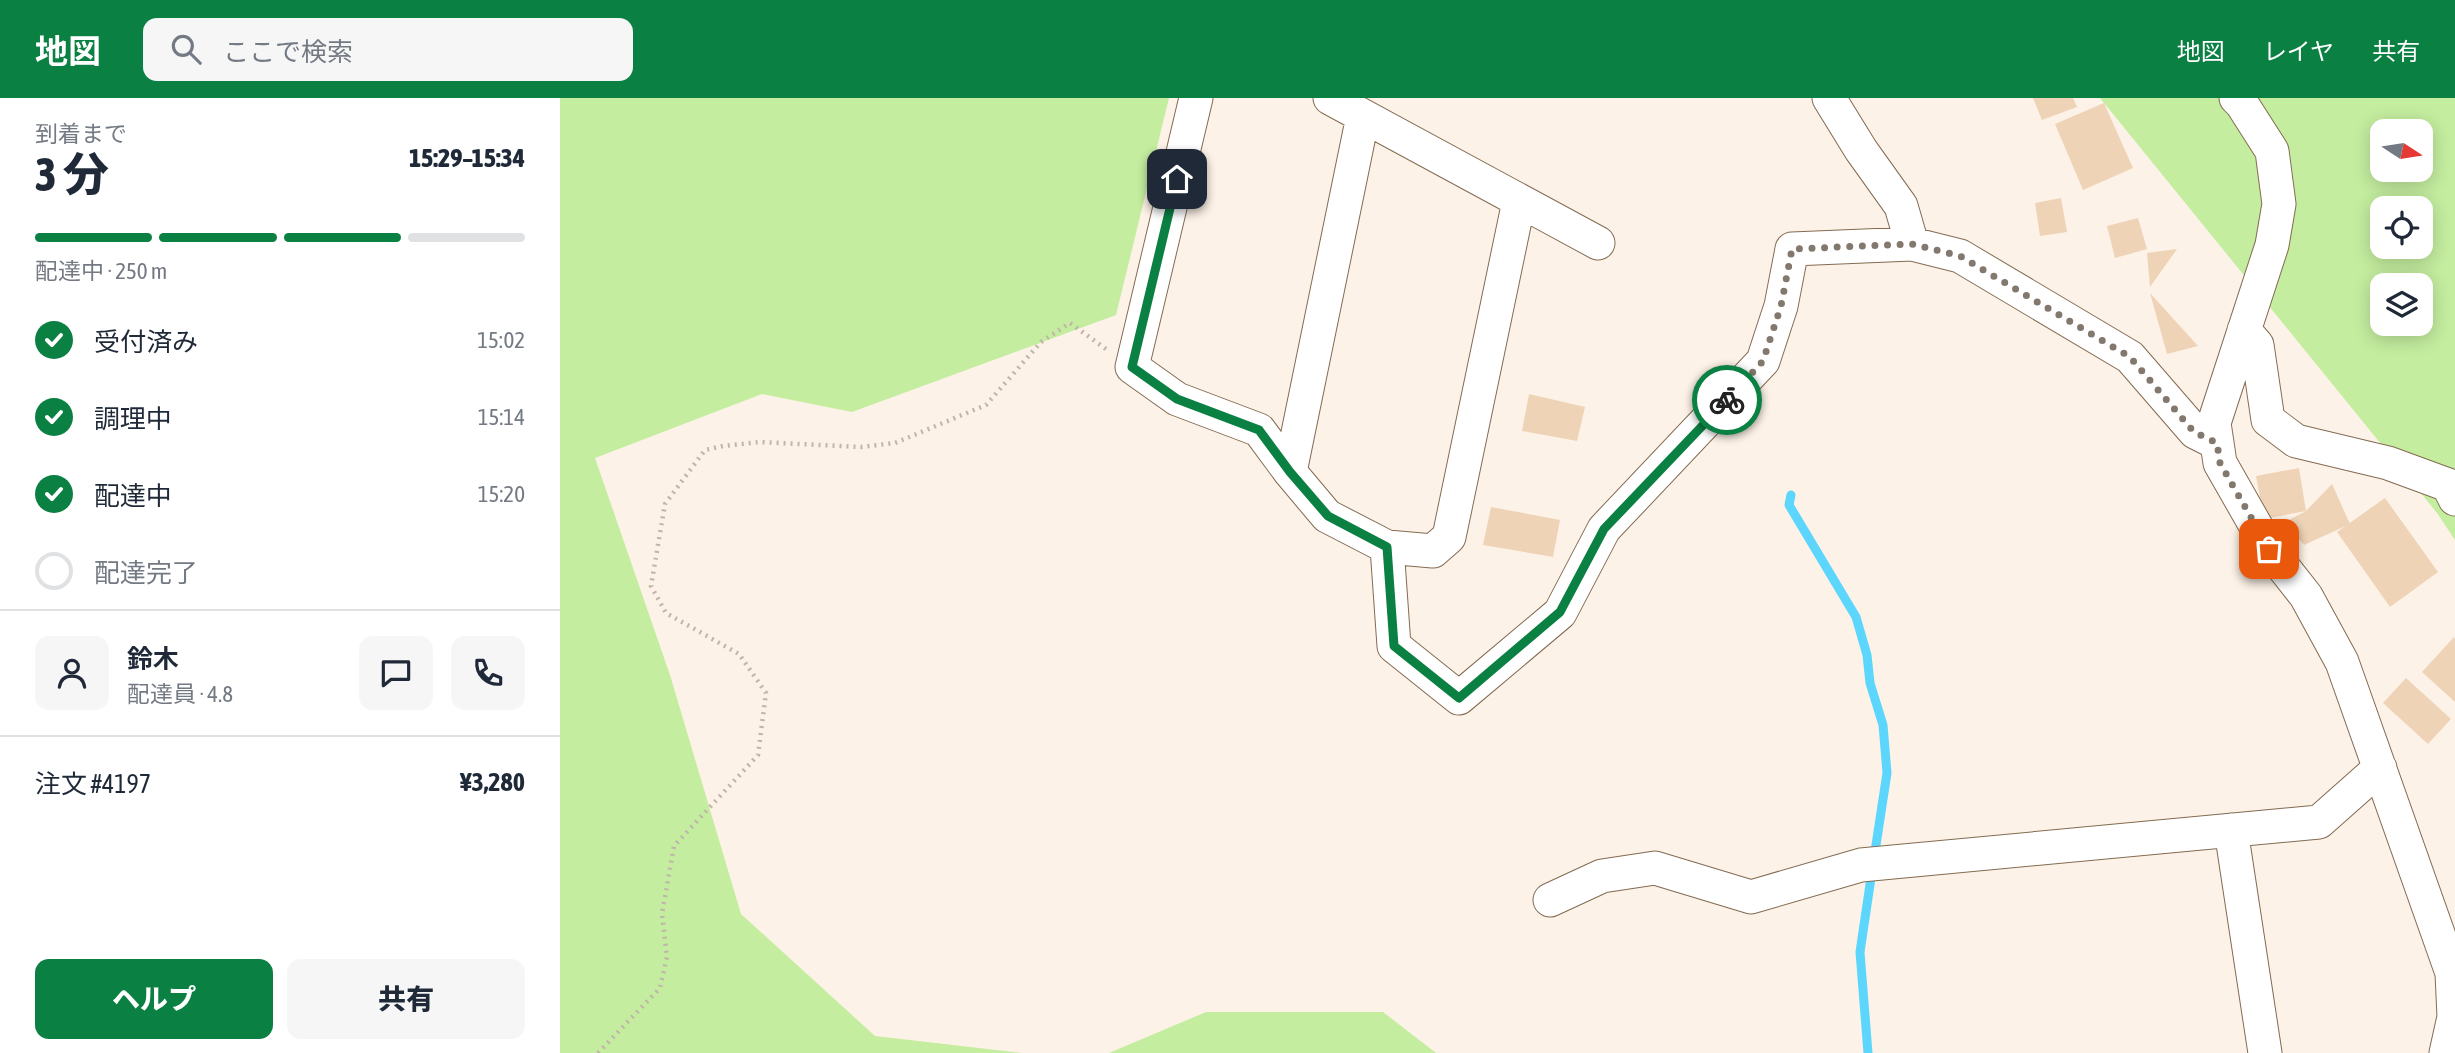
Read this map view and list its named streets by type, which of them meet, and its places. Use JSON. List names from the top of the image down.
{
  "north": "right",
  "page": {
    "header": "地図",
    "search": "ここで検索",
    "nav": ["地図", "レイヤ", "共有"],
    "heading": ["3 分", "到着まで", "15:29–15:34"],
    "panel": [
      "鈴木",
      "配達員 · 4.8",
      "注文 #4197",
      "¥3,280"
    ],
    "bar": "配達中 · 250 m",
    "list": [
      ["受付済み", "15:02"],
      ["調理中", "15:14"],
      ["配達中", "15:20"],
      "配達完了"
    ],
    "buttons": ["ヘルプ", "共有"]
  }
}
